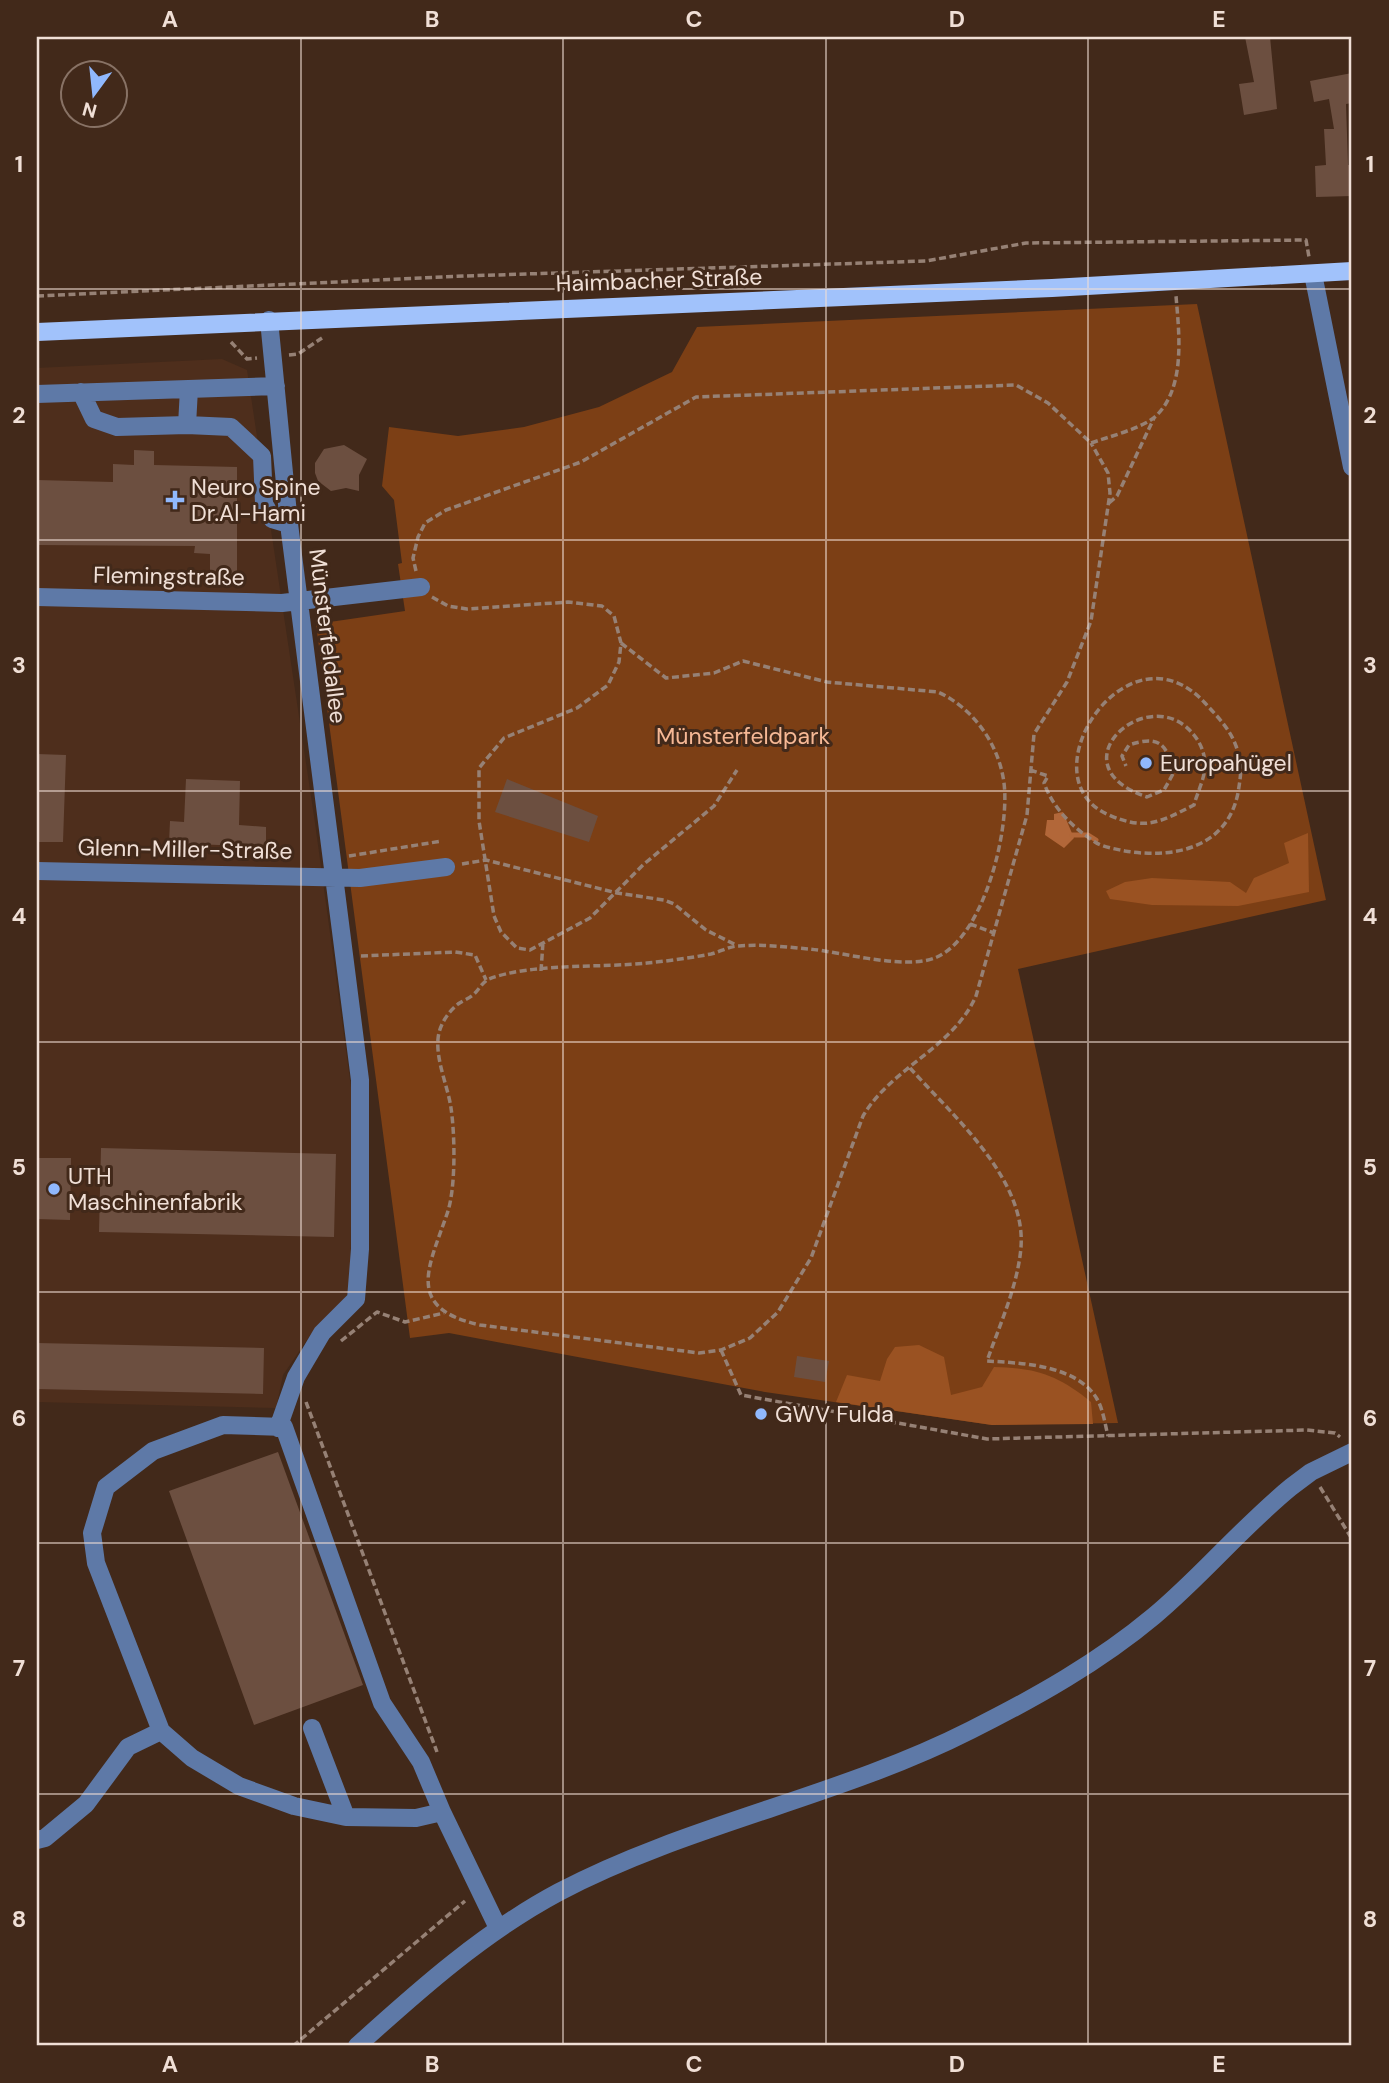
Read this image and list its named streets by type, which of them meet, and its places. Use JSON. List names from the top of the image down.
{
  "streets": {
    "main road": ["Haimbacher Straße"],
    "street": ["Flemingstraße", "Münsterfeldallee", "Glenn-Miller-Straße"]
  },
  "crossings": [
    ["Haimbacher Straße", "Münsterfeldallee"],
    ["Flemingstraße", "Münsterfeldallee"],
    ["Münsterfeldallee", "Glenn-Miller-Straße"]
  ],
  "parks": ["Münsterfeldpark"],
  "places": {
    "health": ["Neuro Spine Dr.Al-Hami"],
    "other": ["Europahügel", "UTH Maschinenfabrik", "GWV Fulda"]
  },
  "north": "bottom",
  "grid": {
    "columns": [
      "A",
      "B",
      "C",
      "D",
      "E"
    ],
    "rows": [
      "1",
      "2",
      "3",
      "4",
      "5",
      "6",
      "7",
      "8"
    ]
  }
}
